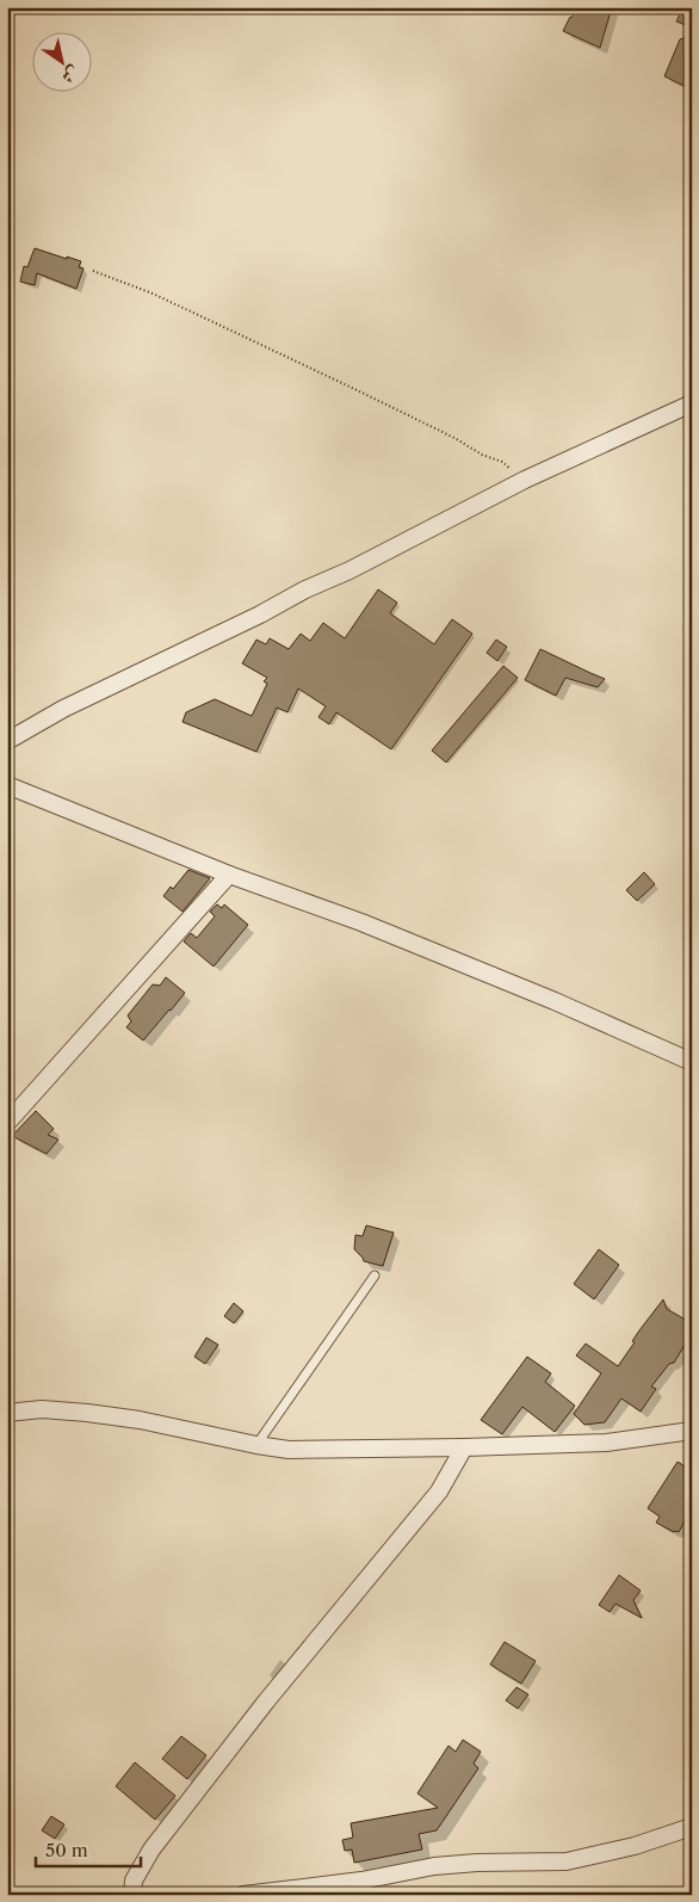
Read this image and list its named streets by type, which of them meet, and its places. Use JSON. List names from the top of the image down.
{
  "scale_bar": "50 m",
  "north": "bottom right"
}
